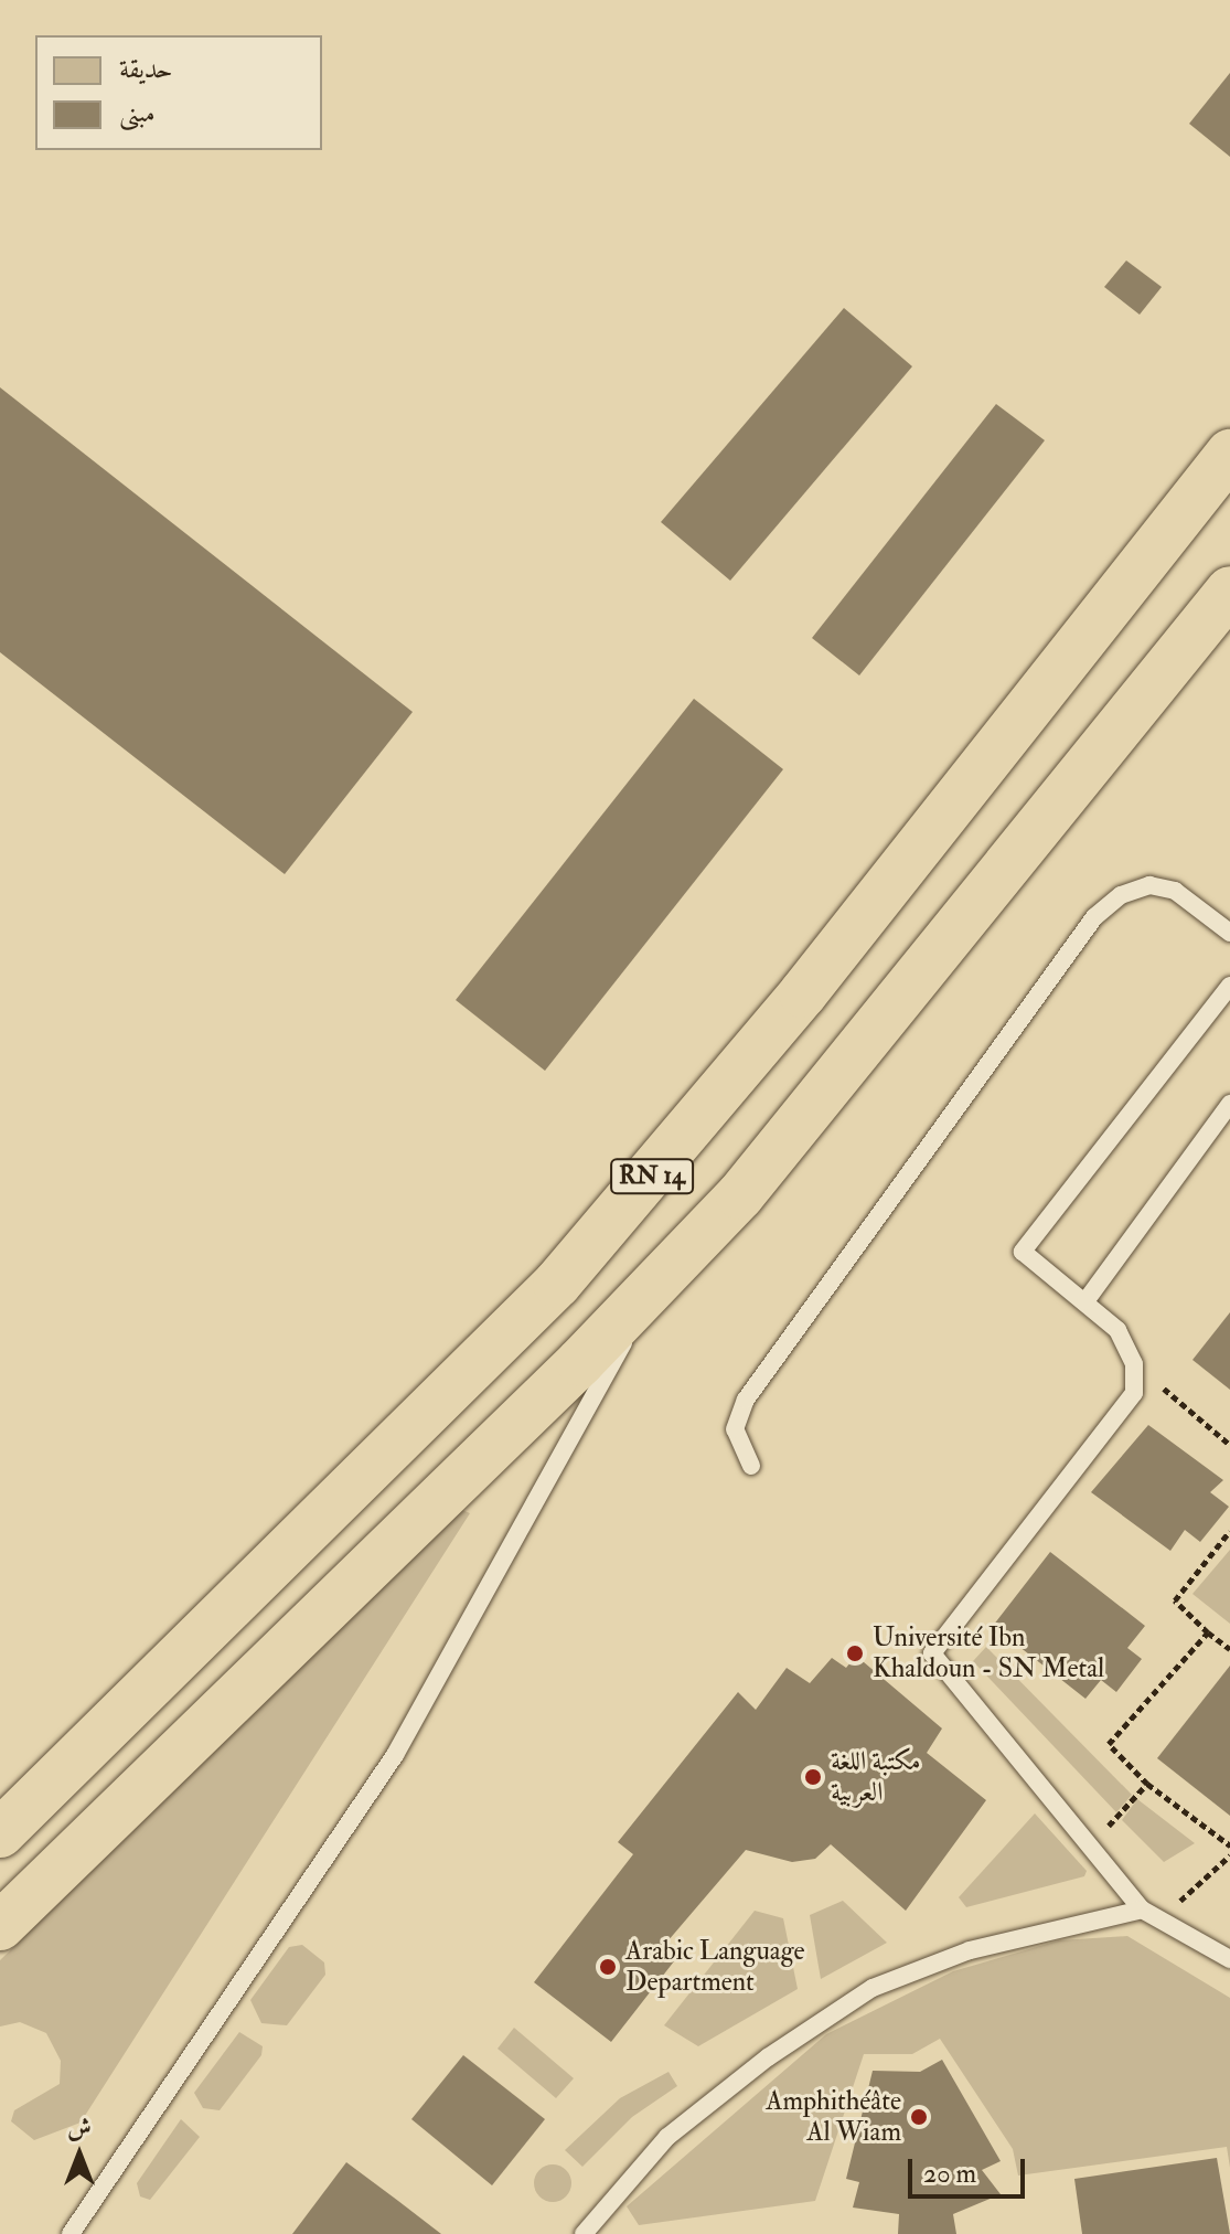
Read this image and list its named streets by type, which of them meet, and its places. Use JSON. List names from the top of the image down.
{
  "streets": {
    "highway": ["RN 14"]
  },
  "places": [
    "Université Ibn Khaldoun - SN Metal",
    "مكتبة اللغة العربية",
    "Arabic Language Department",
    "Amphithéâte Al Wiam"
  ],
  "legend": ["حديقة", "مبنى"],
  "scale_bar": "20 m",
  "north": "top"
}
